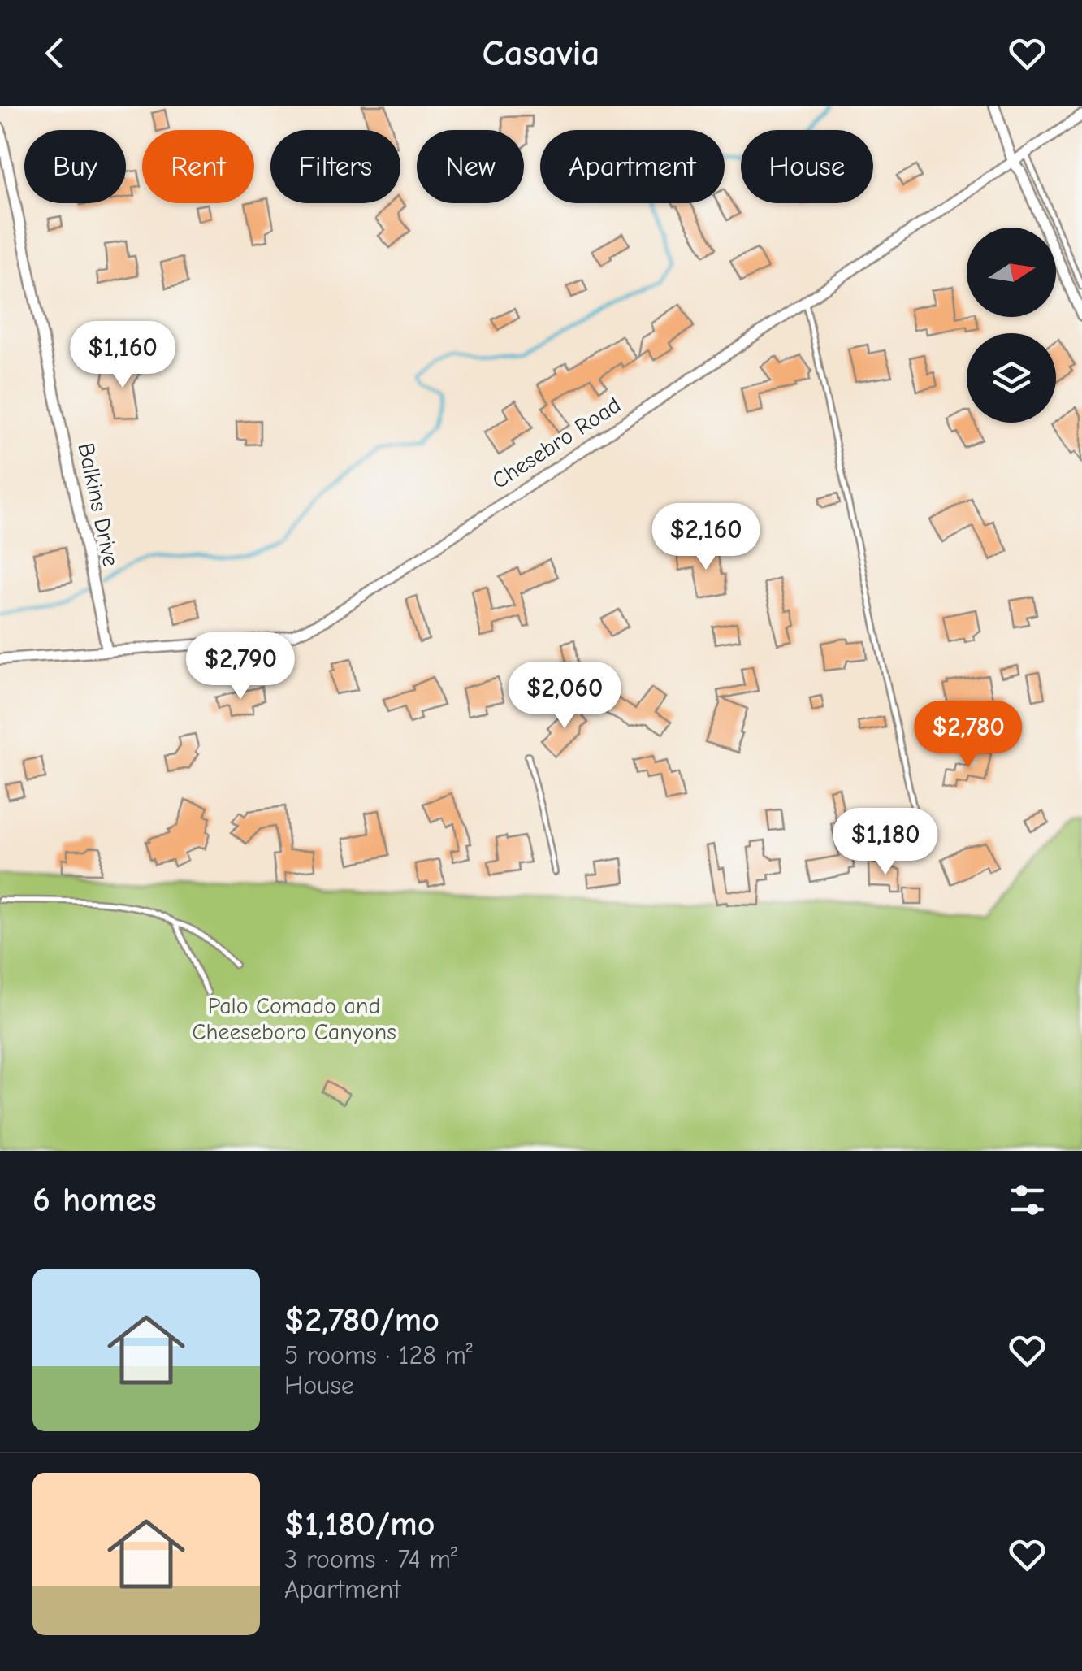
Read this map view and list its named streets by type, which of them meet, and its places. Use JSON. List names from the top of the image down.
{
  "streets": {
    "street": ["Chesebro Road", "Balkins Drive"]
  },
  "crossings": [
    ["Chesebro Road", "Balkins Drive"]
  ],
  "parks": ["Palo Comado and Cheeseboro Canyons"],
  "north": "right",
  "page": {
    "header": "Casavia",
    "chip": [
      "Buy",
      "Rent",
      "Filters",
      "New",
      "Apartment",
      "House"
    ],
    "price": [
      "$1,160",
      "$2,160",
      "$2,790",
      "$2,060",
      "$2,780",
      "$1,180"
    ],
    "heading": "6 homes",
    "list": [
      {
        "name": "$2,780/mo",
        "note": "5 rooms · 128 m² · House"
      },
      {
        "name": "$1,180/mo",
        "note": "3 rooms · 74 m² · Apartment"
      }
    ]
  }
}
